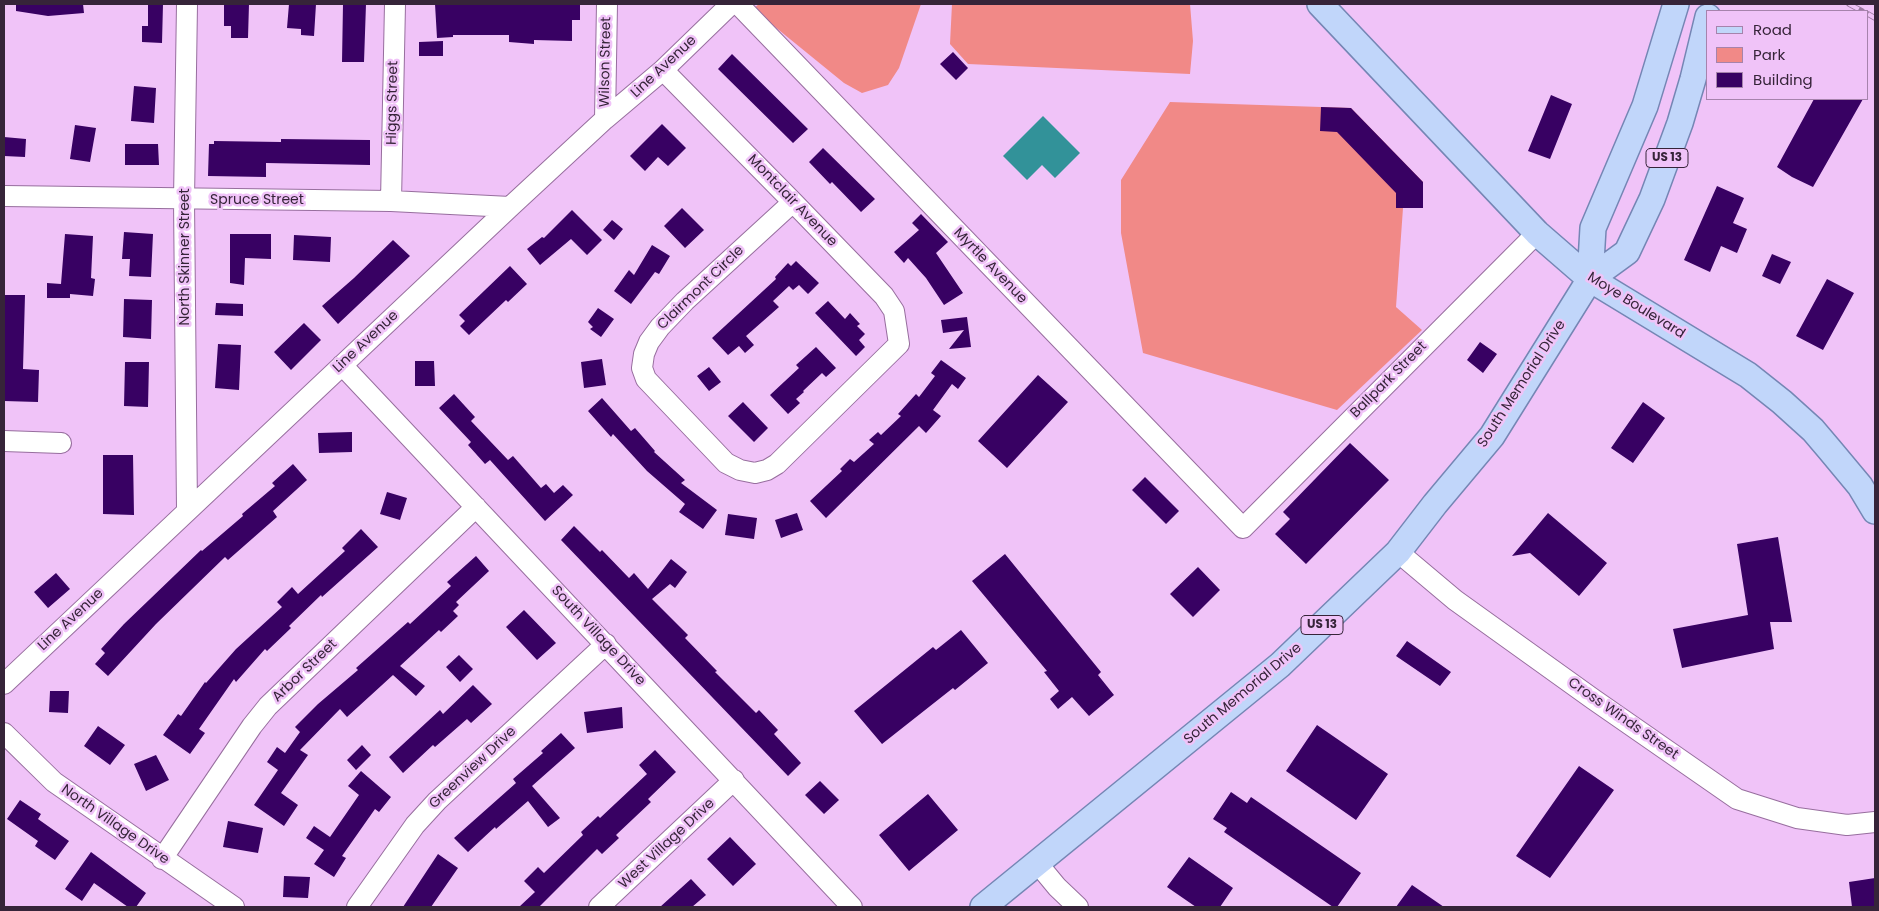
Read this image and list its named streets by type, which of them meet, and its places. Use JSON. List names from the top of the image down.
{
  "streets": {
    "main road": ["US 13", "Moye Boulevard", "South Memorial Drive"],
    "street": [
      "Wilson Street",
      "Line Avenue",
      "Higgs Street",
      "Spruce Street",
      "Montclair Avenue",
      "North Skinner Street",
      "Myrtle Avenue",
      "Clairmont Circle",
      "Ballpark Street",
      "South Village Drive",
      "Arbor Street",
      "Cross Winds Street",
      "Greenview Drive",
      "North Village Drive",
      "West Village Drive"
    ]
  },
  "crossings": [
    ["Wilson Street", "Line Avenue"],
    ["Line Avenue", "Spruce Street"],
    ["Line Avenue", "Montclair Avenue"],
    ["Line Avenue", "North Skinner Street"],
    ["Line Avenue", "South Village Drive"],
    ["Higgs Street", "Spruce Street"],
    ["Spruce Street", "North Skinner Street"],
    ["Montclair Avenue", "Clairmont Circle"],
    ["Myrtle Avenue", "Ballpark Street"],
    ["Moye Boulevard", "Ballpark Street"],
    ["Moye Boulevard", "South Memorial Drive"],
    ["South Memorial Drive", "Cross Winds Street"],
    ["South Village Drive", "Arbor Street"],
    ["South Village Drive", "Greenview Drive"],
    ["South Village Drive", "West Village Drive"],
    ["Arbor Street", "North Village Drive"]
  ],
  "legend": ["Road", "Park", "Building"]
}
